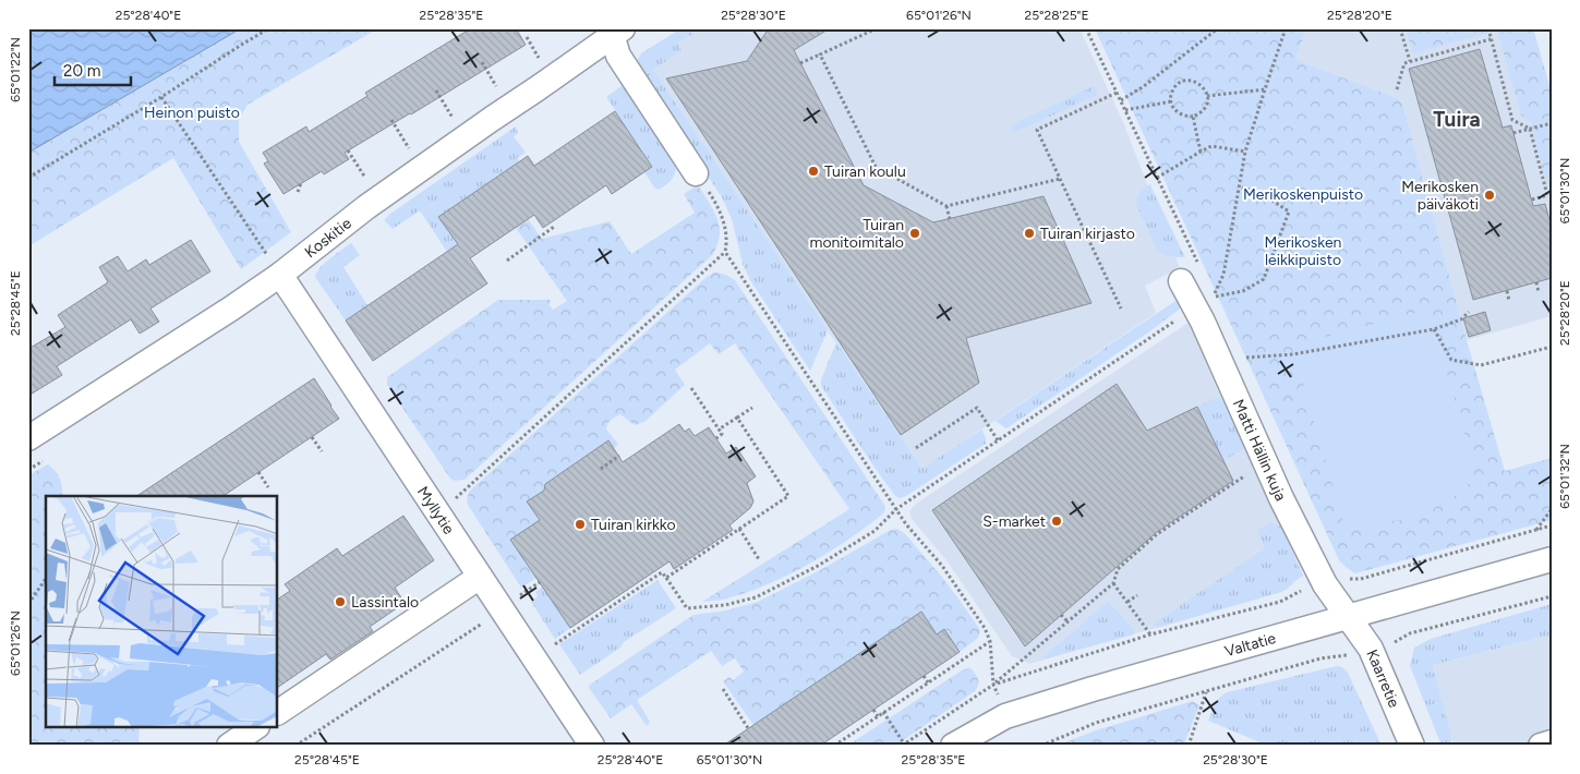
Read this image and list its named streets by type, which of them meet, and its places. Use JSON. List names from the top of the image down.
{
  "streets": {
    "street": [
      "Koskitie",
      "Matti Hällin kuja",
      "Myllytie",
      "Valtatie",
      "Kaarretie"
    ]
  },
  "crossings": [
    ["Koskitie", "Myllytie"],
    ["Matti Hällin kuja", "Valtatie"],
    ["Matti Hällin kuja", "Kaarretie"],
    ["Valtatie", "Kaarretie"]
  ],
  "districts": ["Tuira"],
  "parks": ["Heinon puisto", "Merikoskenpuisto", "Merikosken leikkipuisto"],
  "places": [
    "Tuiran koulu",
    "Merikosken päiväkoti",
    "Tuiran monitoimitalo",
    "Tuiran kirjasto",
    "S-market",
    "Tuiran kirkko",
    "Lassintalo"
  ],
  "scale_bar": "20 m",
  "coordinates": [
    "25°28'40\"E",
    "25°28'35\"E",
    "25°28'30\"E",
    "65°01'26\"N",
    "25°28'25\"E",
    "25°28'20\"E",
    "65°01'22\"N",
    "65°01'30\"N",
    "25°28'45\"E",
    "65°01'32\"N"
  ]
}
